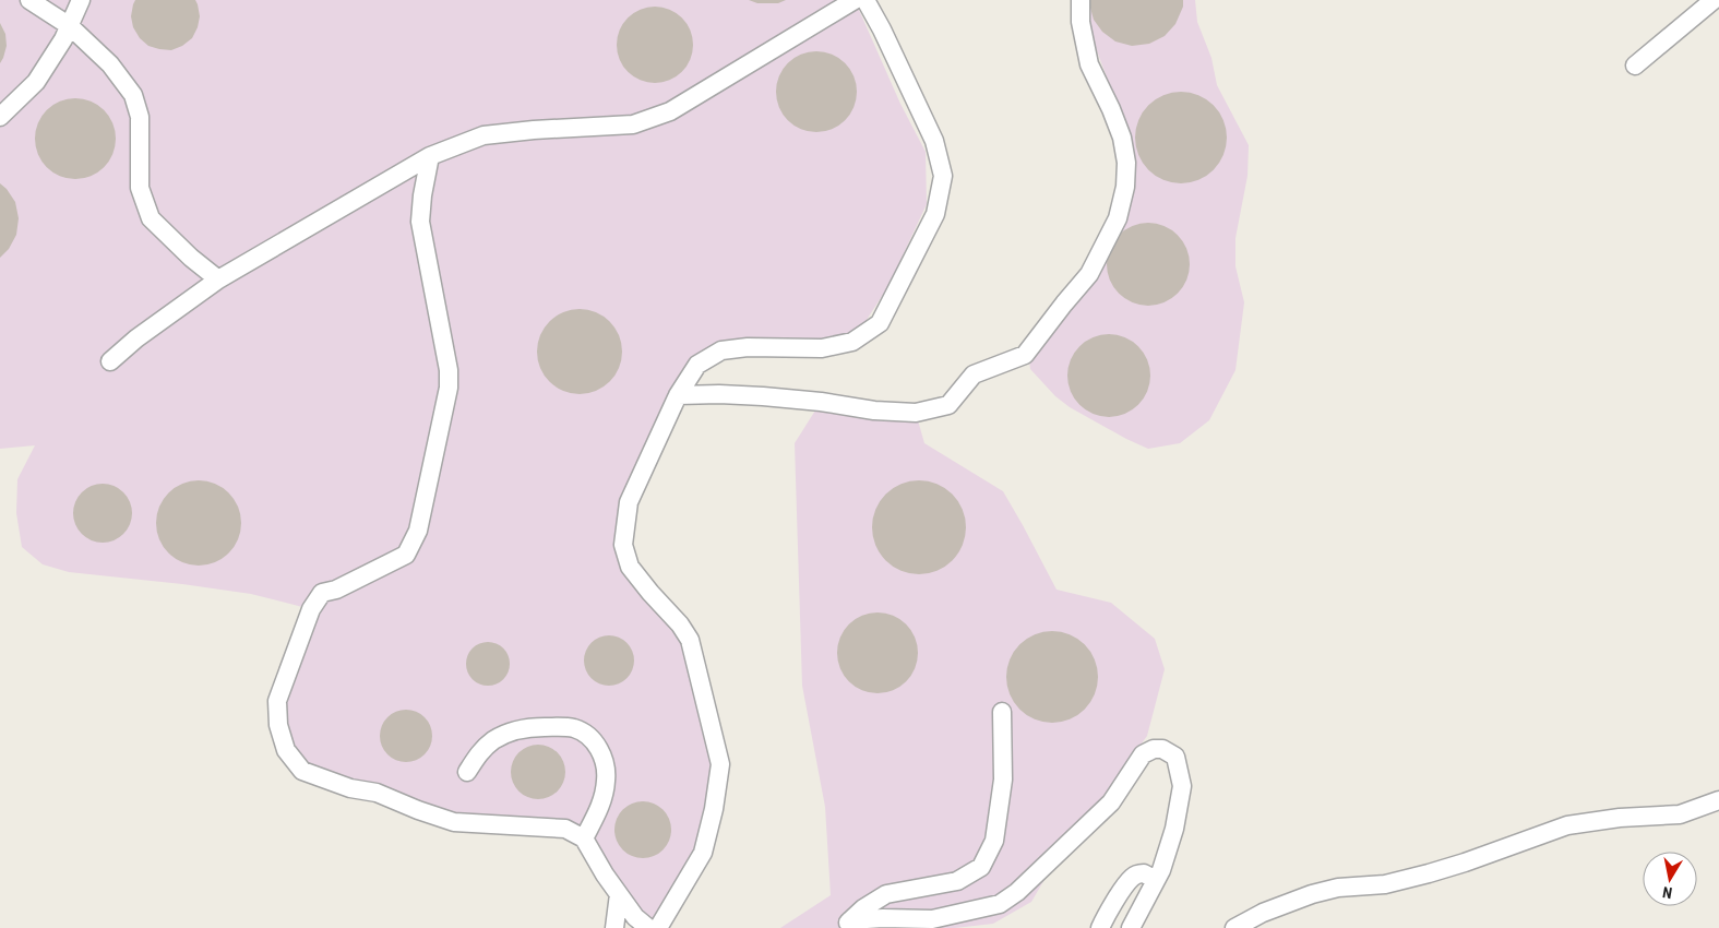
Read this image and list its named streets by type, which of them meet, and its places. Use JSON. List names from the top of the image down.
{
  "north": "bottom"
}
